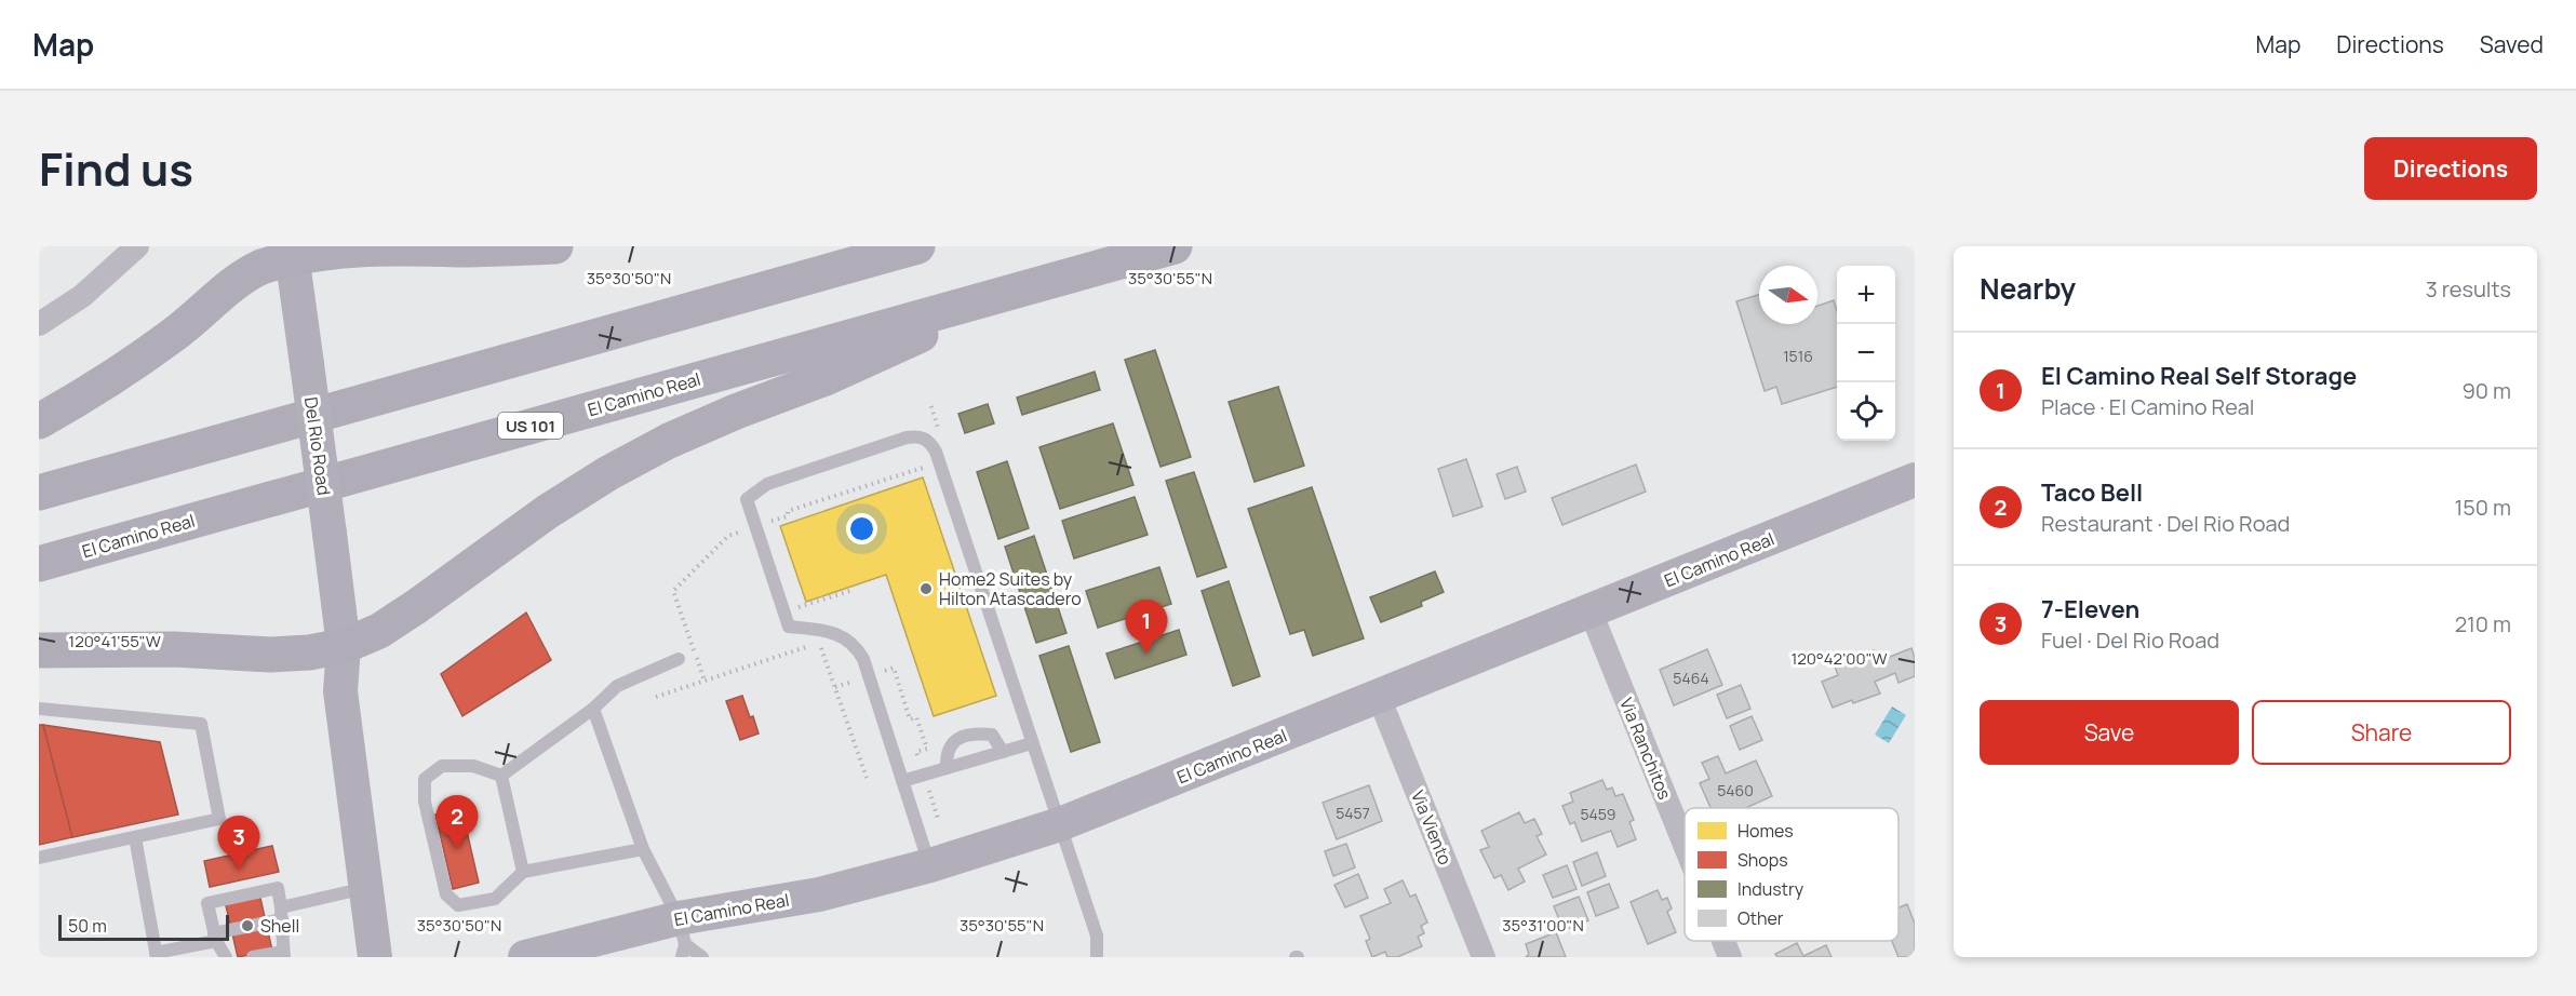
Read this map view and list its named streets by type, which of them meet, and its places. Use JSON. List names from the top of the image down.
{
  "streets": {
    "highway": ["El Camino Real", "US 101"],
    "main road": ["Del Rio Road"],
    "street": ["Via Ranchitos", "Via Viento"]
  },
  "crossings": [
    ["El Camino Real", "Via Ranchitos"],
    ["El Camino Real", "Via Viento"]
  ],
  "places": ["Home2 Suites by Hilton Atascadero", "Shell"],
  "house_numbers": [
    "1516",
    "5464",
    "5460",
    "5457",
    "5459"
  ],
  "legend": [
    "Homes",
    "Shops",
    "Industry",
    "Other"
  ],
  "scale_bar": "50 m",
  "north": "right",
  "page": {
    "header": "Map",
    "nav": ["Map", "Directions", "Saved"],
    "title": "Find us",
    "buttons": [
      "Directions",
      ["Save", "Share"]
    ],
    "heading": ["Nearby", "3 results"],
    "map_buttons": ["+", "−"],
    "list": [
      {
        "mark": "1",
        "name": "El Camino Real Self Storage",
        "note": "Place · El Camino Real",
        "value": "90 m"
      },
      {
        "mark": "2",
        "name": "Taco Bell",
        "note": "Restaurant · Del Rio Road",
        "value": "150 m"
      },
      {
        "mark": "3",
        "name": "7-Eleven",
        "note": "Fuel · Del Rio Road",
        "value": "210 m"
      }
    ],
    "pins": ["1", "2", "3"],
    "scale": "50 m"
  },
  "coordinates": [
    "35°30'50\"N",
    "35°30'55\"N",
    "120°41'55\"W",
    "120°42'00\"W",
    "35°31'00\"N"
  ]
}
